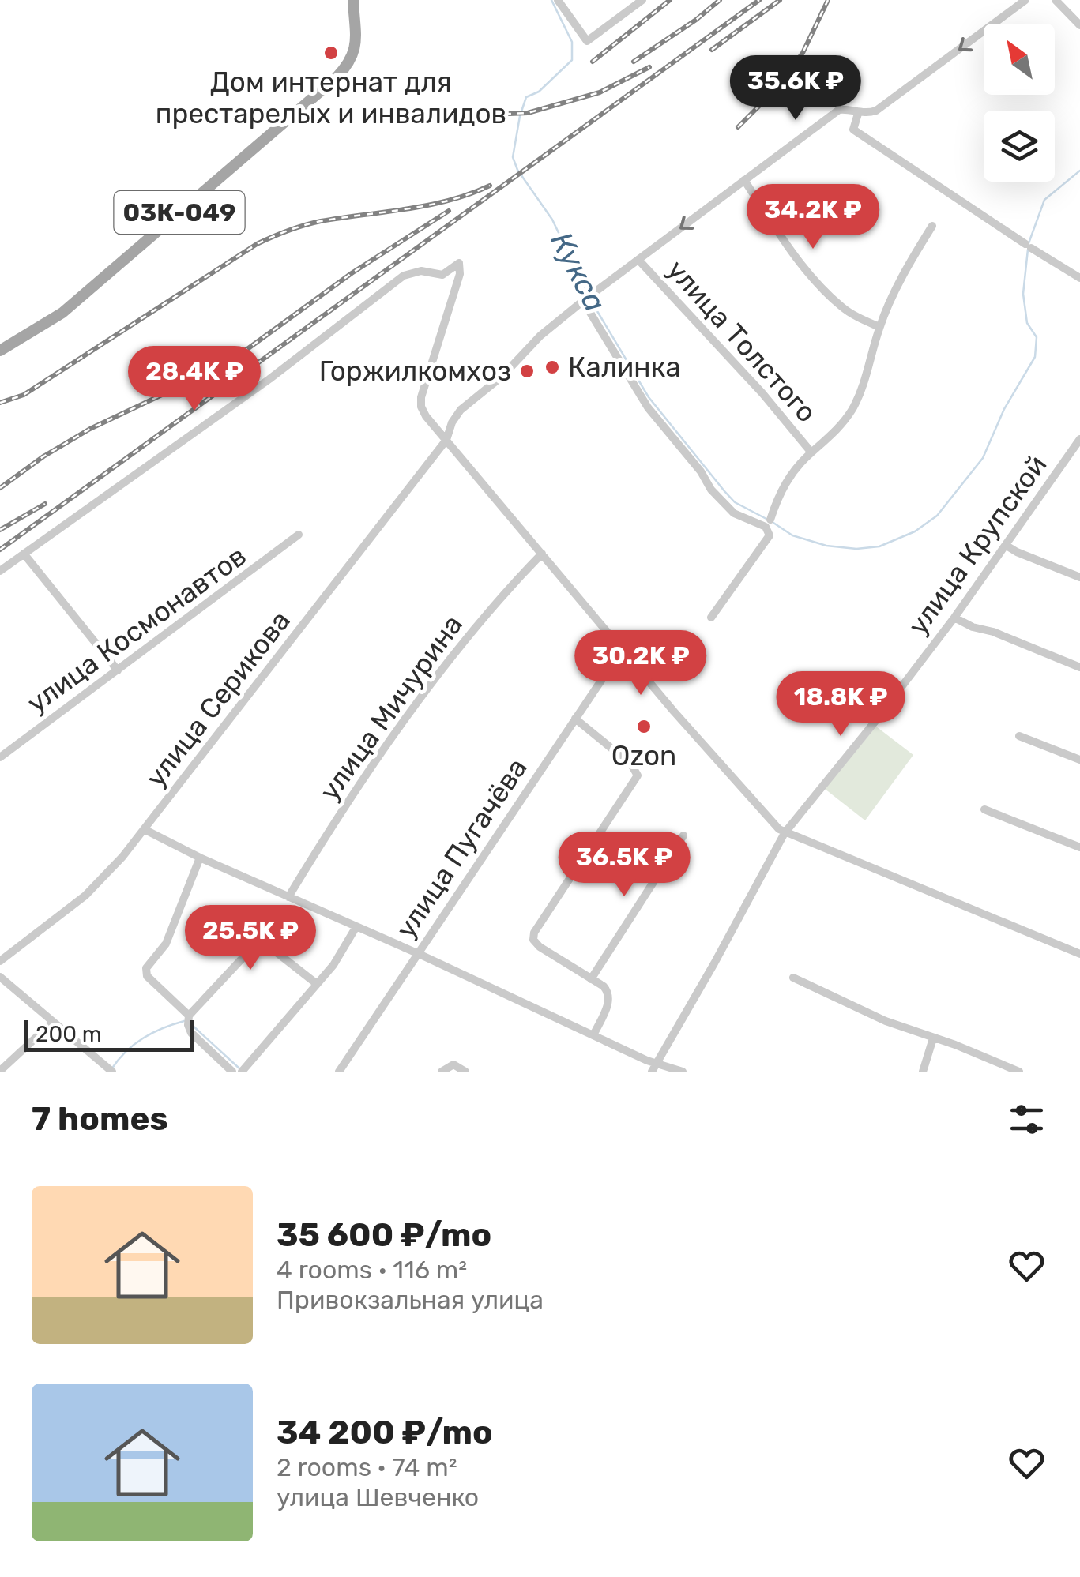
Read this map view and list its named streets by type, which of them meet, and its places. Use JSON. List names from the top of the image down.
{
  "streets": {
    "main road": ["03К-049"],
    "street": [
      "улица Толстого",
      "улица Крупской",
      "улица Космонавтов",
      "улица Серикова",
      "улица Мичурина",
      "улица Пугачёва"
    ]
  },
  "crossings": [
    ["улица Толстого", "улица Серикова"]
  ],
  "water": ["Кукса"],
  "places": [
    "Дом интернат для престарелых и инвалидов",
    "Калинка",
    "Горжилкомхоз",
    "Ozon"
  ],
  "scale_bar": "200 m",
  "north": "top left",
  "page": {
    "price": [
      "35.6K ₽",
      "34.2K ₽",
      "28.4K ₽",
      "30.2K ₽",
      "18.8K ₽",
      "36.5K ₽",
      "25.5K ₽"
    ],
    "scale": "200 m",
    "heading": "7 homes",
    "list": [
      {
        "name": "35 600 ₽/mo",
        "note": "4 rooms · 116 m² · Привокзальная улица"
      },
      {
        "name": "34 200 ₽/mo",
        "note": "2 rooms · 74 m² · улица Шевченко"
      }
    ]
  }
}
